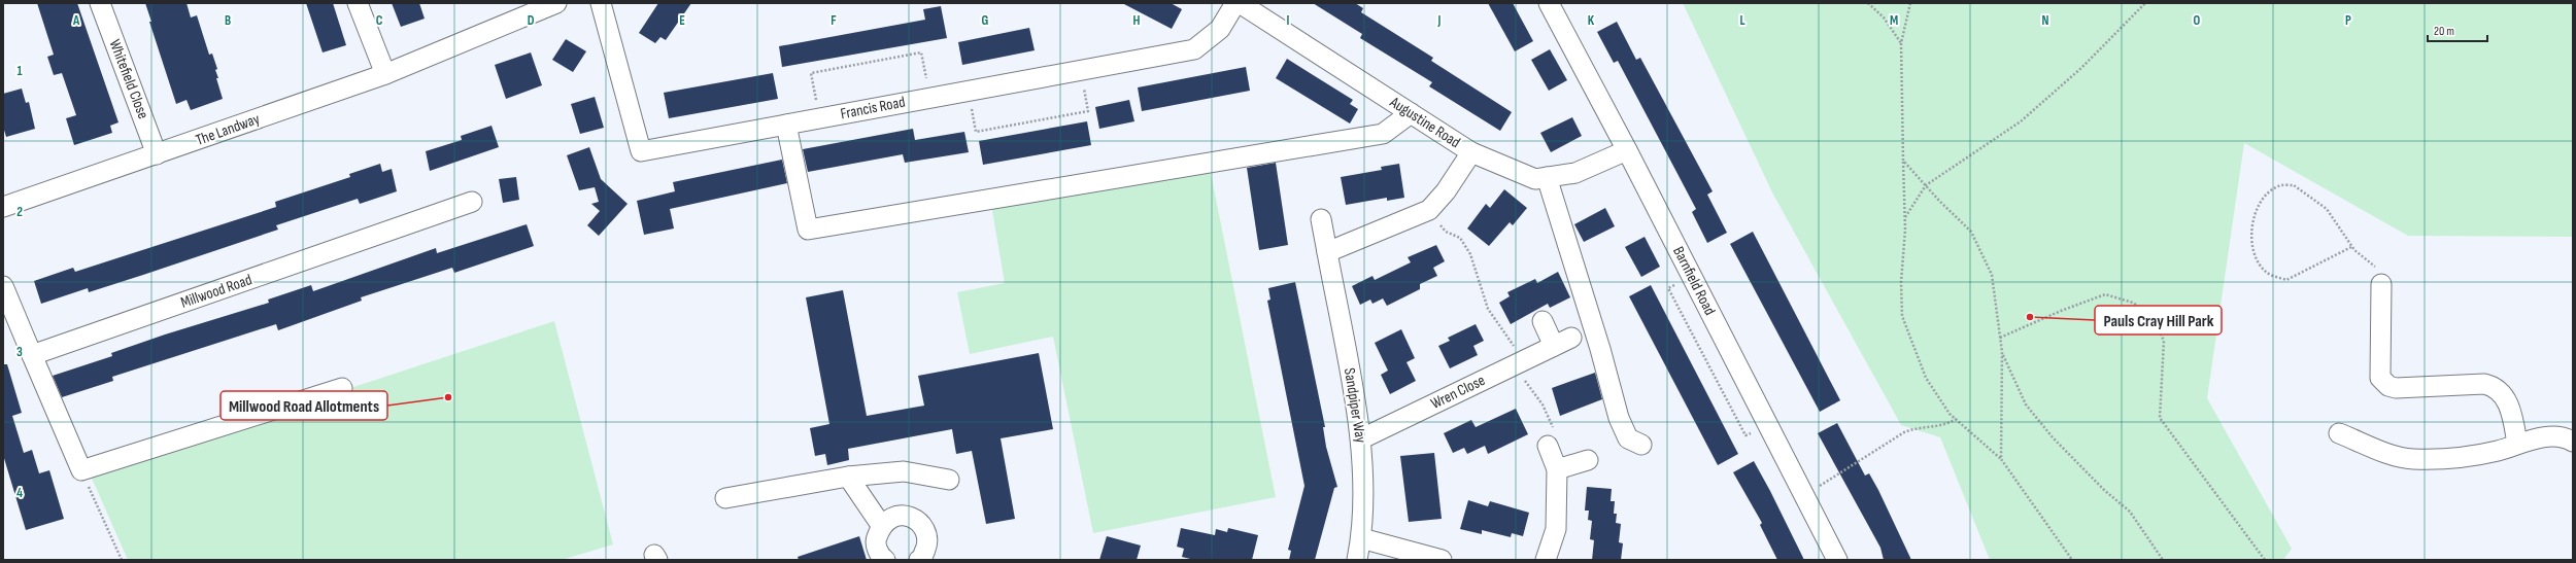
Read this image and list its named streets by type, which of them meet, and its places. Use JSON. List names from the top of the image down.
{
  "streets": {
    "street": [
      "Whitefield Close",
      "Francis Road",
      "Augustine Road",
      "The Landway",
      "Barnfield Road",
      "Millwood Road",
      "Wren Close",
      "Sandpiper Way"
    ]
  },
  "crossings": [
    ["Whitefield Close", "The Landway"],
    ["Augustine Road", "Barnfield Road"],
    ["Wren Close", "Sandpiper Way"]
  ],
  "places": ["Pauls Cray Hill Park", "Millwood Road Allotments"],
  "scale_bar": "20 m",
  "grid": {
    "columns": [
      "A",
      "B",
      "C",
      "D",
      "E",
      "F",
      "G",
      "H",
      "I",
      "J",
      "K",
      "L",
      "M",
      "N",
      "O",
      "P"
    ],
    "rows": [
      "1",
      "2",
      "3",
      "4"
    ]
  }
}
